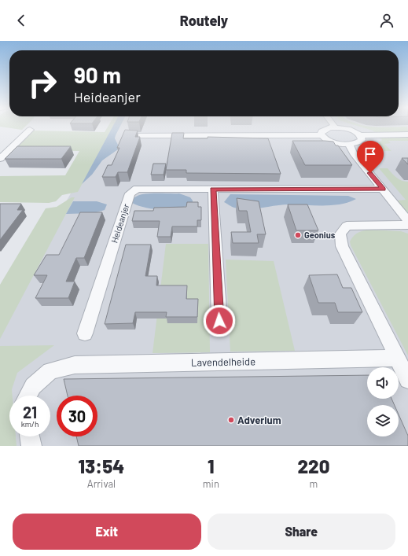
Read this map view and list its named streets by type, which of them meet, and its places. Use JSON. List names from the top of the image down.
{
  "streets": {
    "street": ["Heideanjer", "Lavendelheide"]
  },
  "places": ["Geonius", "Adverium"],
  "page": {
    "header": "Routely",
    "turn": ["90 m", "Heideanjer"],
    "speed": "21 km/h",
    "limit": "30",
    "eta": [
      "13:54",
      "Arrival",
      "1",
      "min",
      "220",
      "m"
    ],
    "buttons": ["Exit", "Share"]
  }
}
